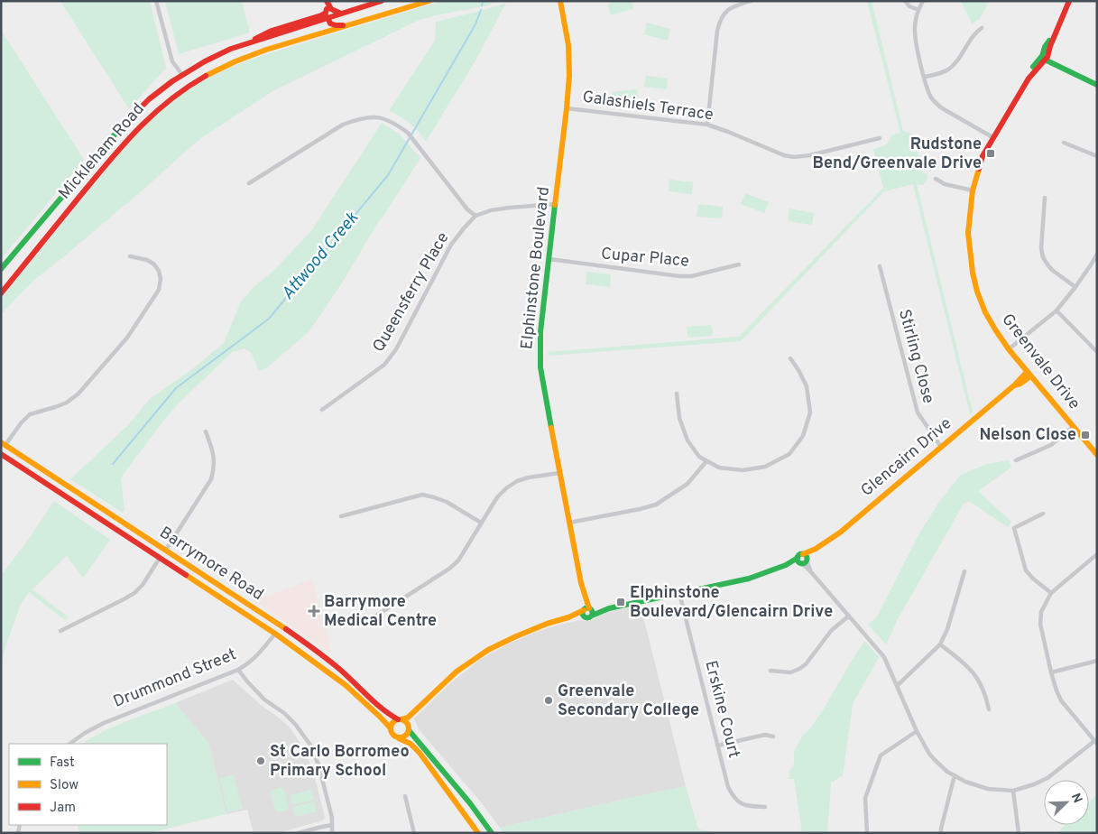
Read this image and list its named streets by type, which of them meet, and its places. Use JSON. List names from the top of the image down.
{
  "streets": {
    "street": [
      "Galashiels Terrace",
      "Mickleham Road",
      "Cupar Place",
      "Elphinstone Boulevard",
      "Queensferry Place",
      "Stirling Close",
      "Greenvale Drive",
      "Glencairn Drive",
      "Barrymore Road",
      "Drummond Street",
      "Erskine Court"
    ]
  },
  "crossings": [
    ["Galashiels Terrace", "Elphinstone Boulevard"],
    ["Cupar Place", "Elphinstone Boulevard"],
    ["Elphinstone Boulevard", "Queensferry Place"],
    ["Elphinstone Boulevard", "Glencairn Drive"],
    ["Stirling Close", "Glencairn Drive"],
    ["Greenvale Drive", "Glencairn Drive"],
    ["Glencairn Drive", "Barrymore Road"],
    ["Glencairn Drive", "Erskine Court"],
    ["Barrymore Road", "Drummond Street"]
  ],
  "water": ["Attwood Creek"],
  "places": {
    "transit": ["Rudstone Bend/Greenvale Drive", "Nelson Close", "Elphinstone Boulevard/Glencairn Drive"],
    "health": ["Barrymore Medical Centre"],
    "other": ["Greenvale Secondary College", "St Carlo Borromeo Primary School"]
  },
  "legend": ["Fast", "Slow", "Jam"],
  "north": "top right"
}
